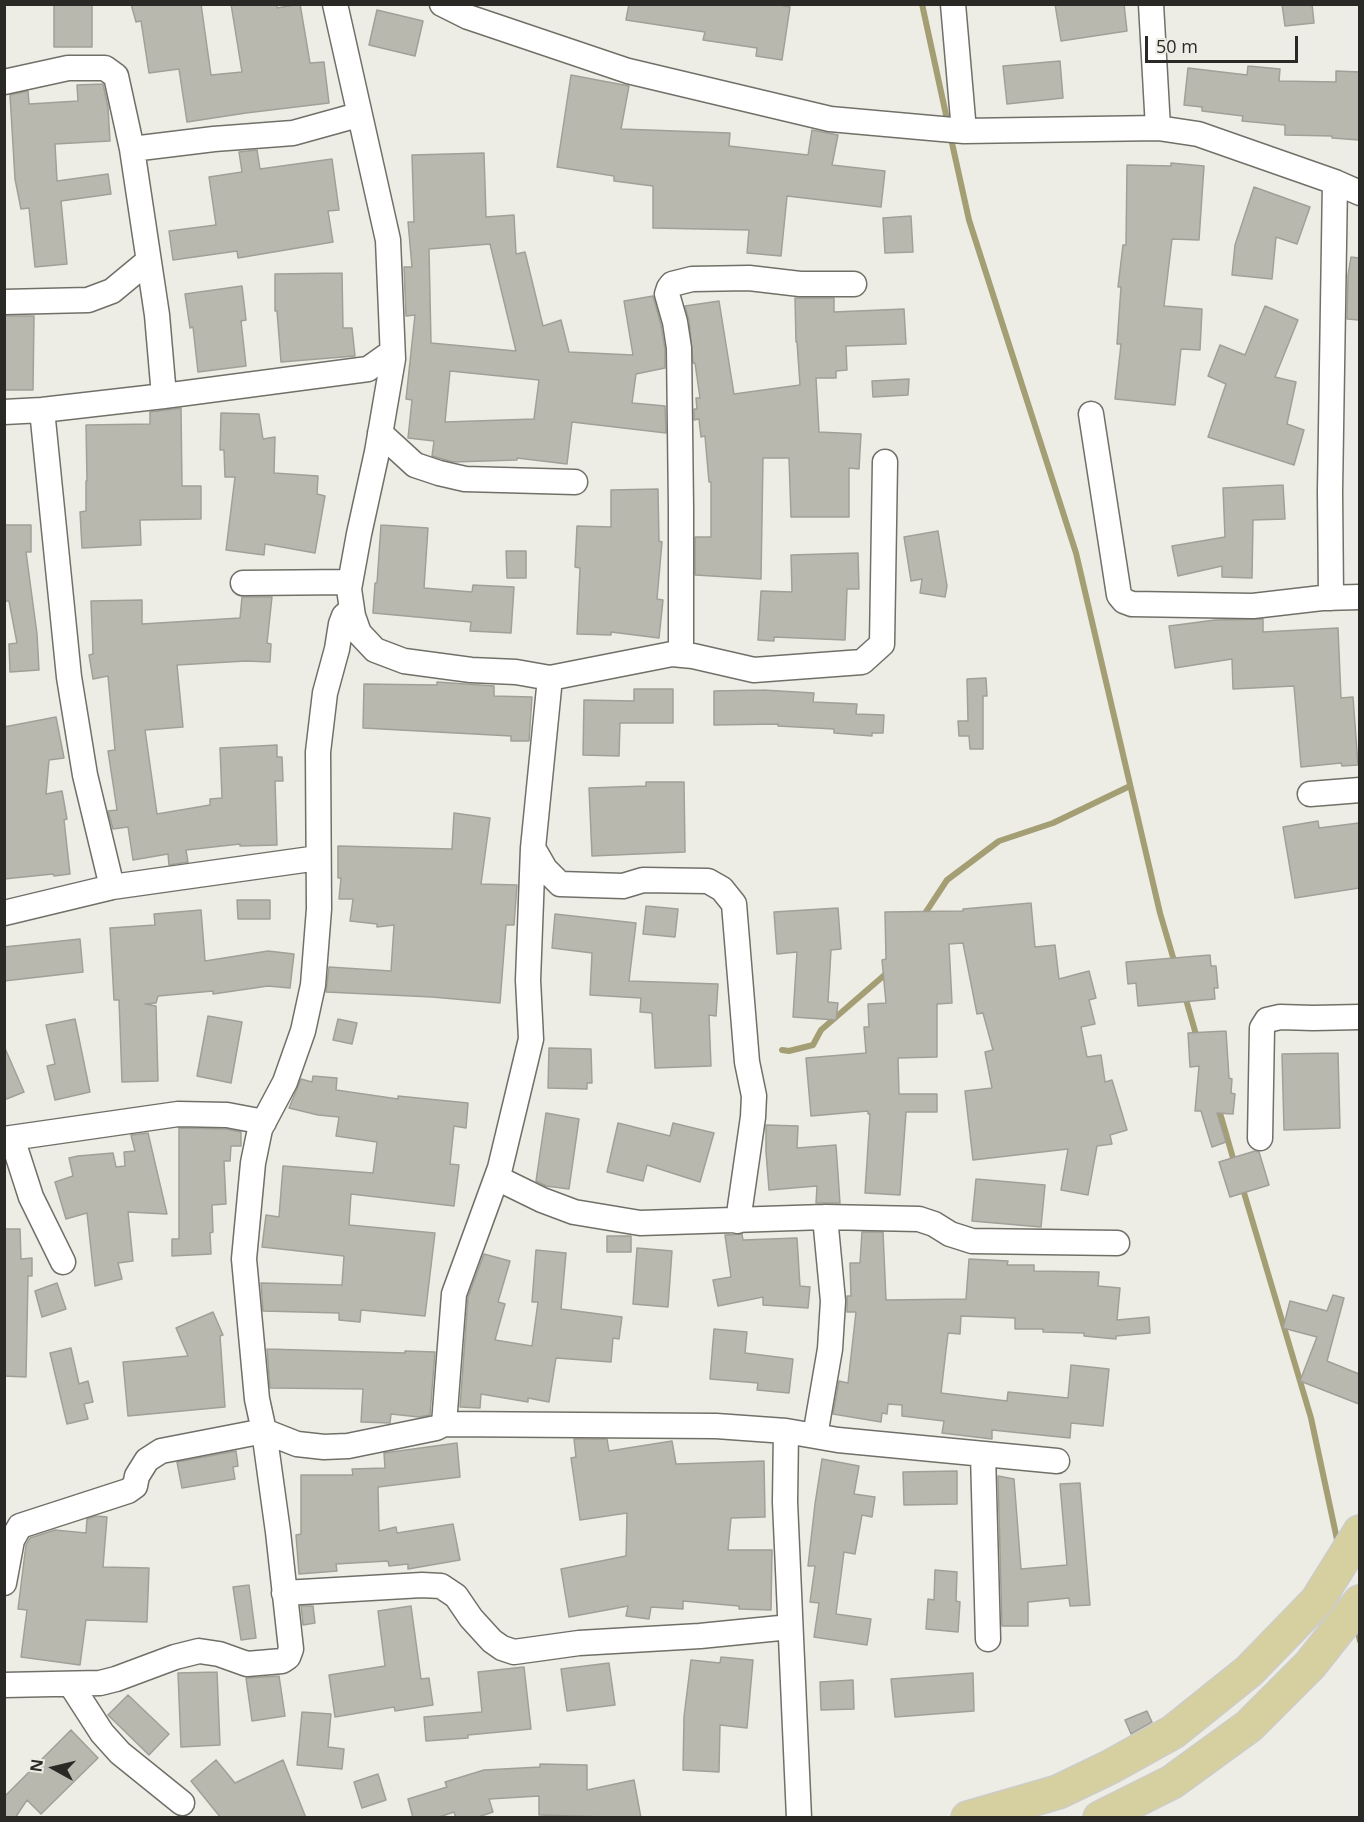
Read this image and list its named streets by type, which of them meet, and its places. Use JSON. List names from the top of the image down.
{
  "scale_bar": "50 m",
  "north": "left"
}
